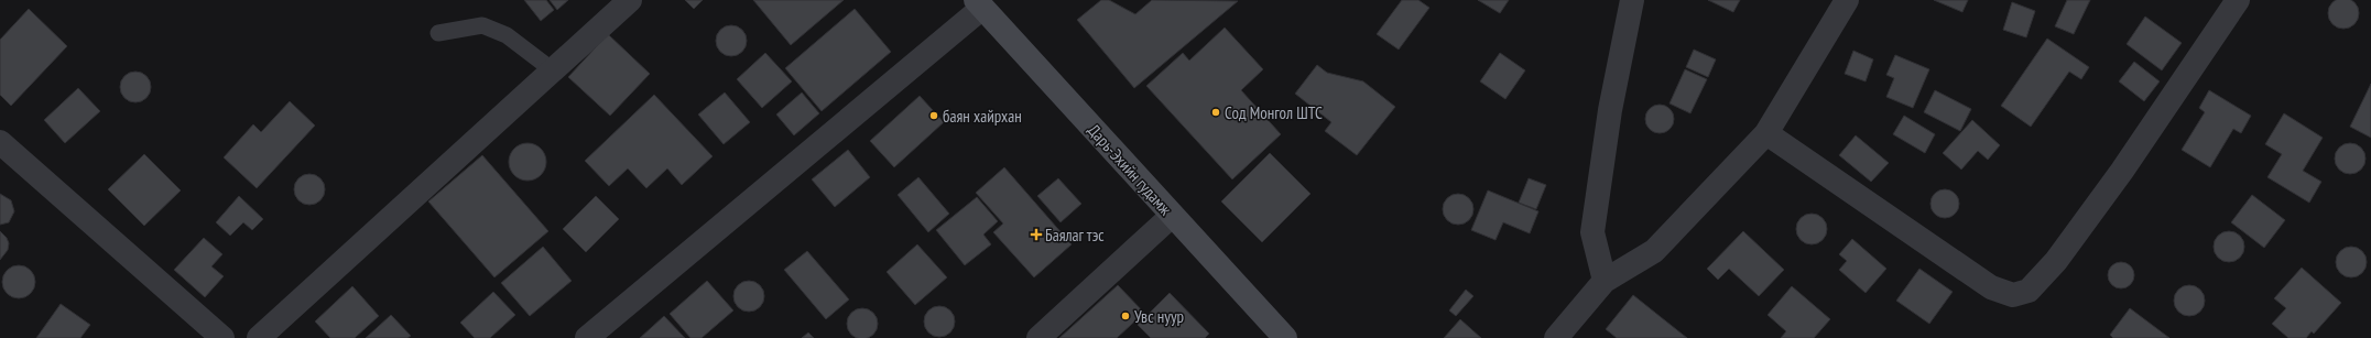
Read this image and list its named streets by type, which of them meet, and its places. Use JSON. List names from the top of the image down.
{
  "streets": {
    "main road": ["Дарь-Эхийн гудамж"]
  },
  "places": {
    "other": ["Сод Монгол ШТС", "баян хайрхан", "Увс нуур"],
    "health": ["Баялаг тэс"]
  }
}
